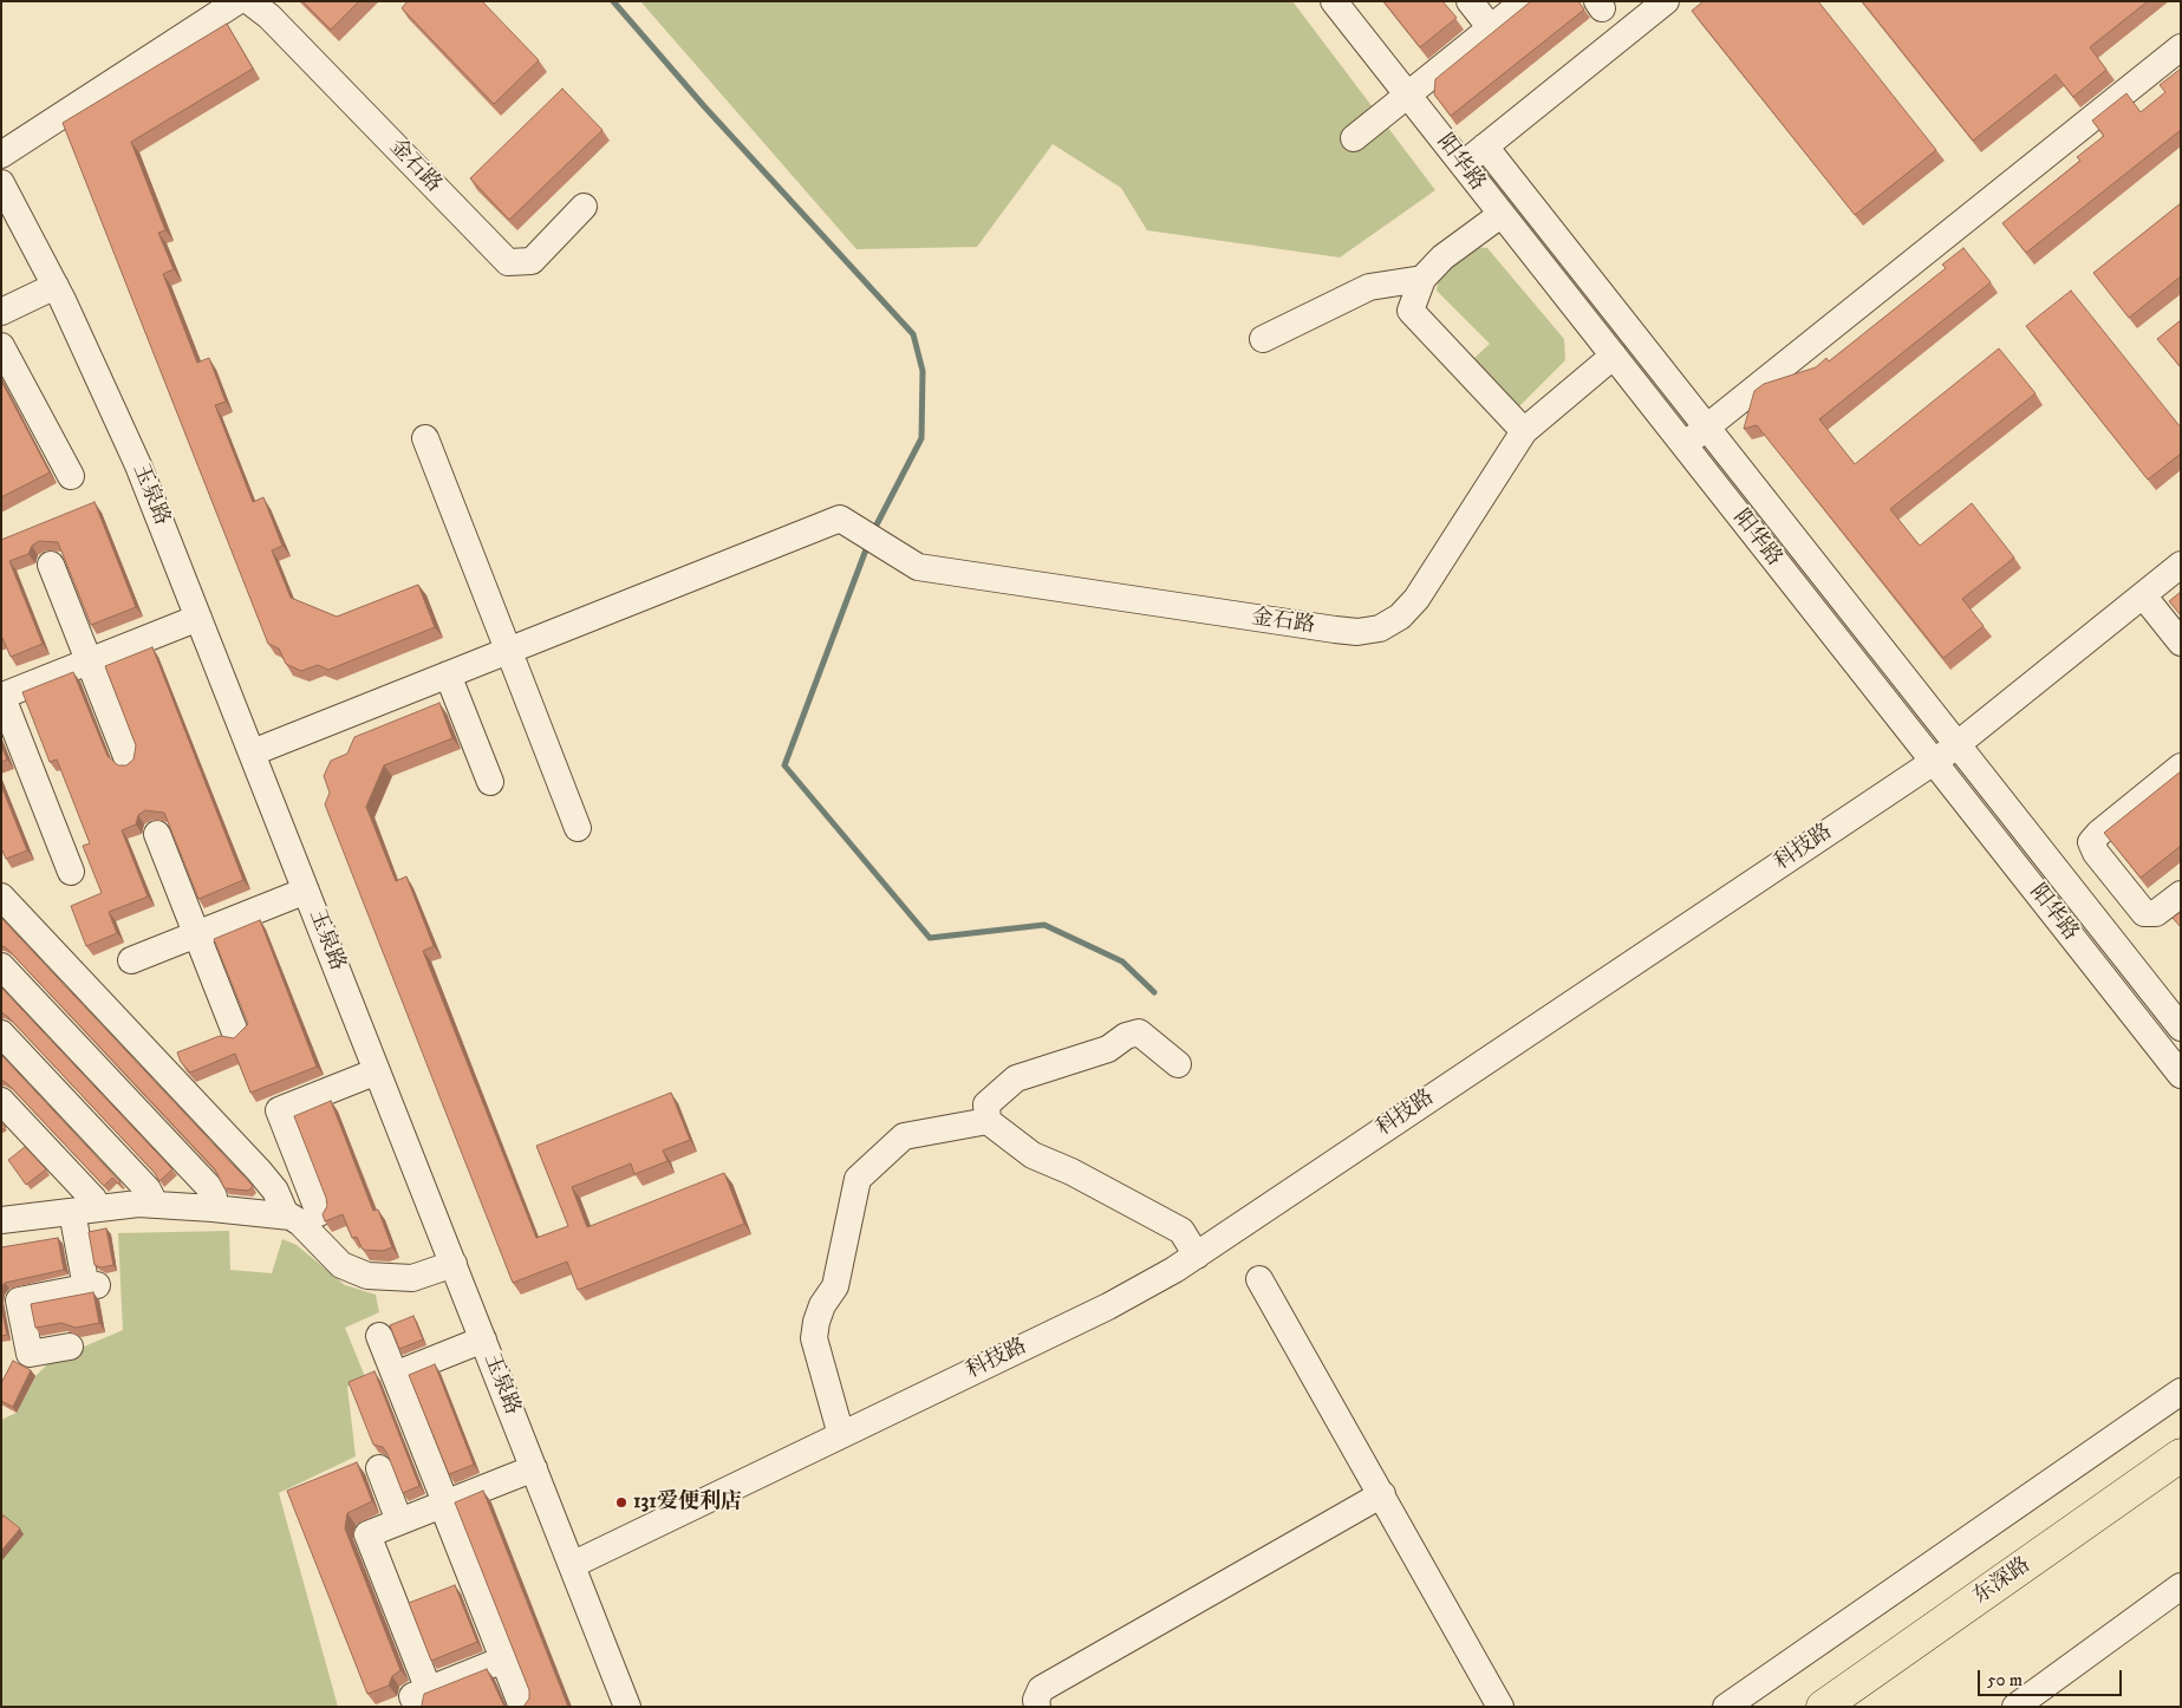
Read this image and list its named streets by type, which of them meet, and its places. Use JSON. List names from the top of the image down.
{
  "streets": {
    "highway": ["东深路"],
    "street": [
      "阳华路",
      "金石路",
      "玉泉路",
      "科技路"
    ]
  },
  "crossings": [
    ["阳华路", "金石路"],
    ["阳华路", "科技路"],
    ["玉泉路", "科技路"]
  ],
  "places": ["131爱便利店"],
  "scale_bar": "50 m"
}
